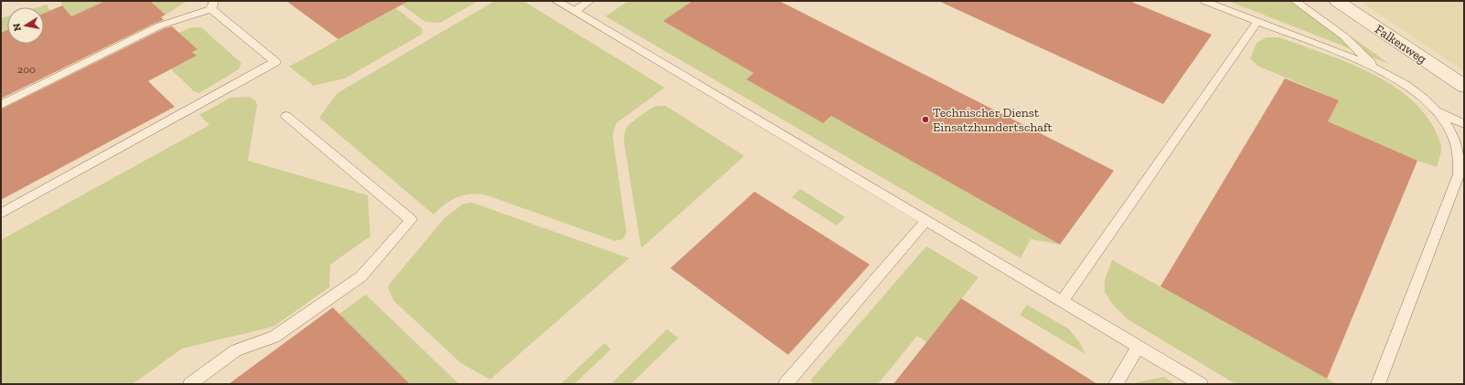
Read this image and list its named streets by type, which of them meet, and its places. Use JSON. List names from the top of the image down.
{
  "streets": {
    "street": ["Falkenweg"]
  },
  "places": ["Technischer Dienst Einsatzhundertschaft"],
  "house_numbers": ["200"],
  "north": "left"
}
